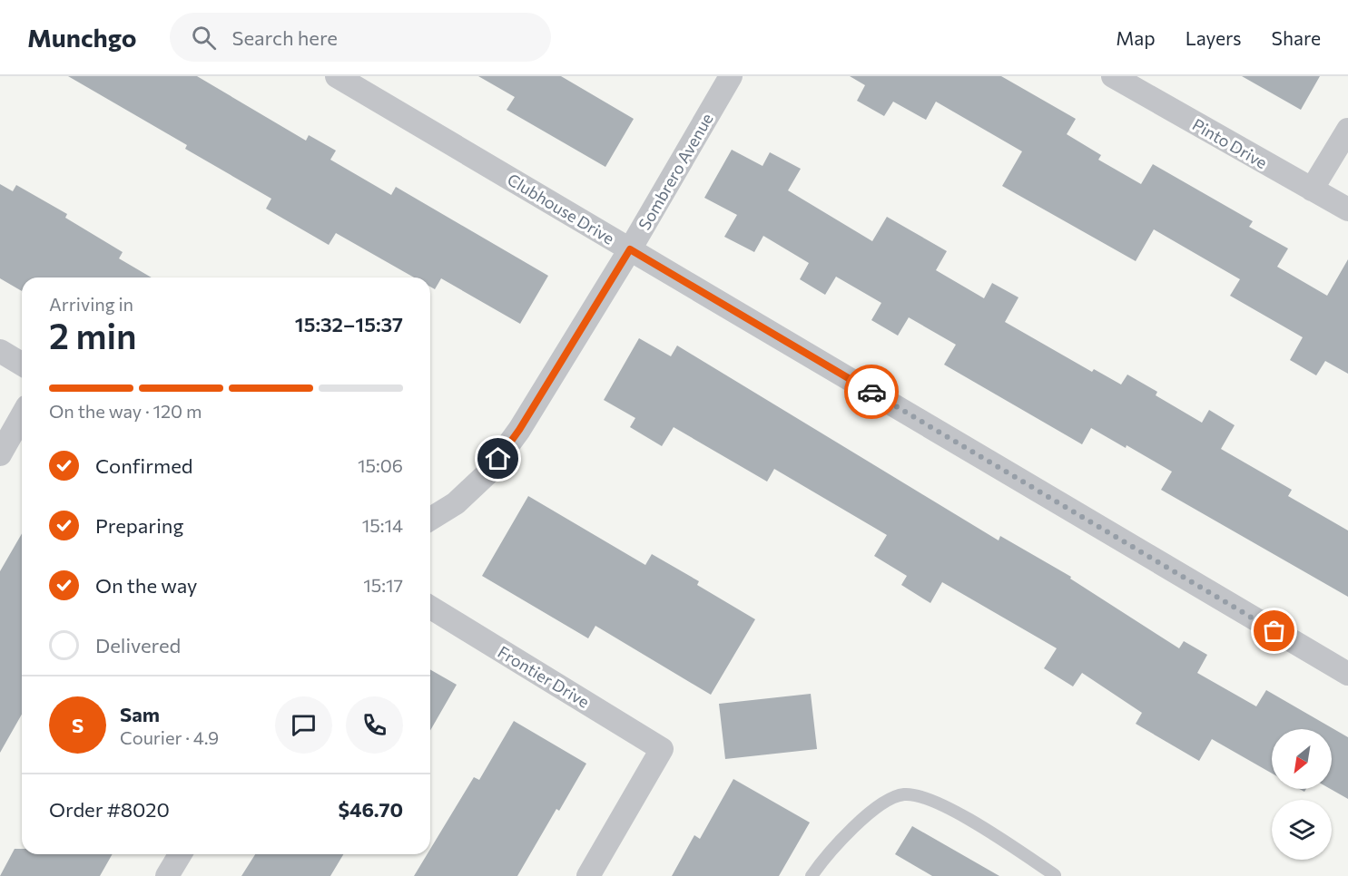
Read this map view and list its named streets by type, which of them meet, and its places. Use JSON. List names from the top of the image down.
{
  "streets": {
    "street": [
      "Pinto Drive",
      "Sombrero Avenue",
      "Clubhouse Drive",
      "Frontier Drive"
    ]
  },
  "crossings": [
    ["Sombrero Avenue", "Clubhouse Drive"]
  ],
  "north": "bottom left",
  "page": {
    "header": "Munchgo",
    "search": "Search here",
    "nav": ["Map", "Layers", "Share"],
    "heading": ["2 min", "Arriving in", "15:32–15:37"],
    "panel": [
      "Sam",
      "Courier · 4.9",
      "Order #8020",
      "$46.70"
    ],
    "bar": "On the way · 120 m",
    "list": [
      ["Confirmed", "15:06"],
      ["Preparing", "15:14"],
      ["On the way", "15:17"],
      "Delivered"
    ],
    "round": "S"
  }
}
